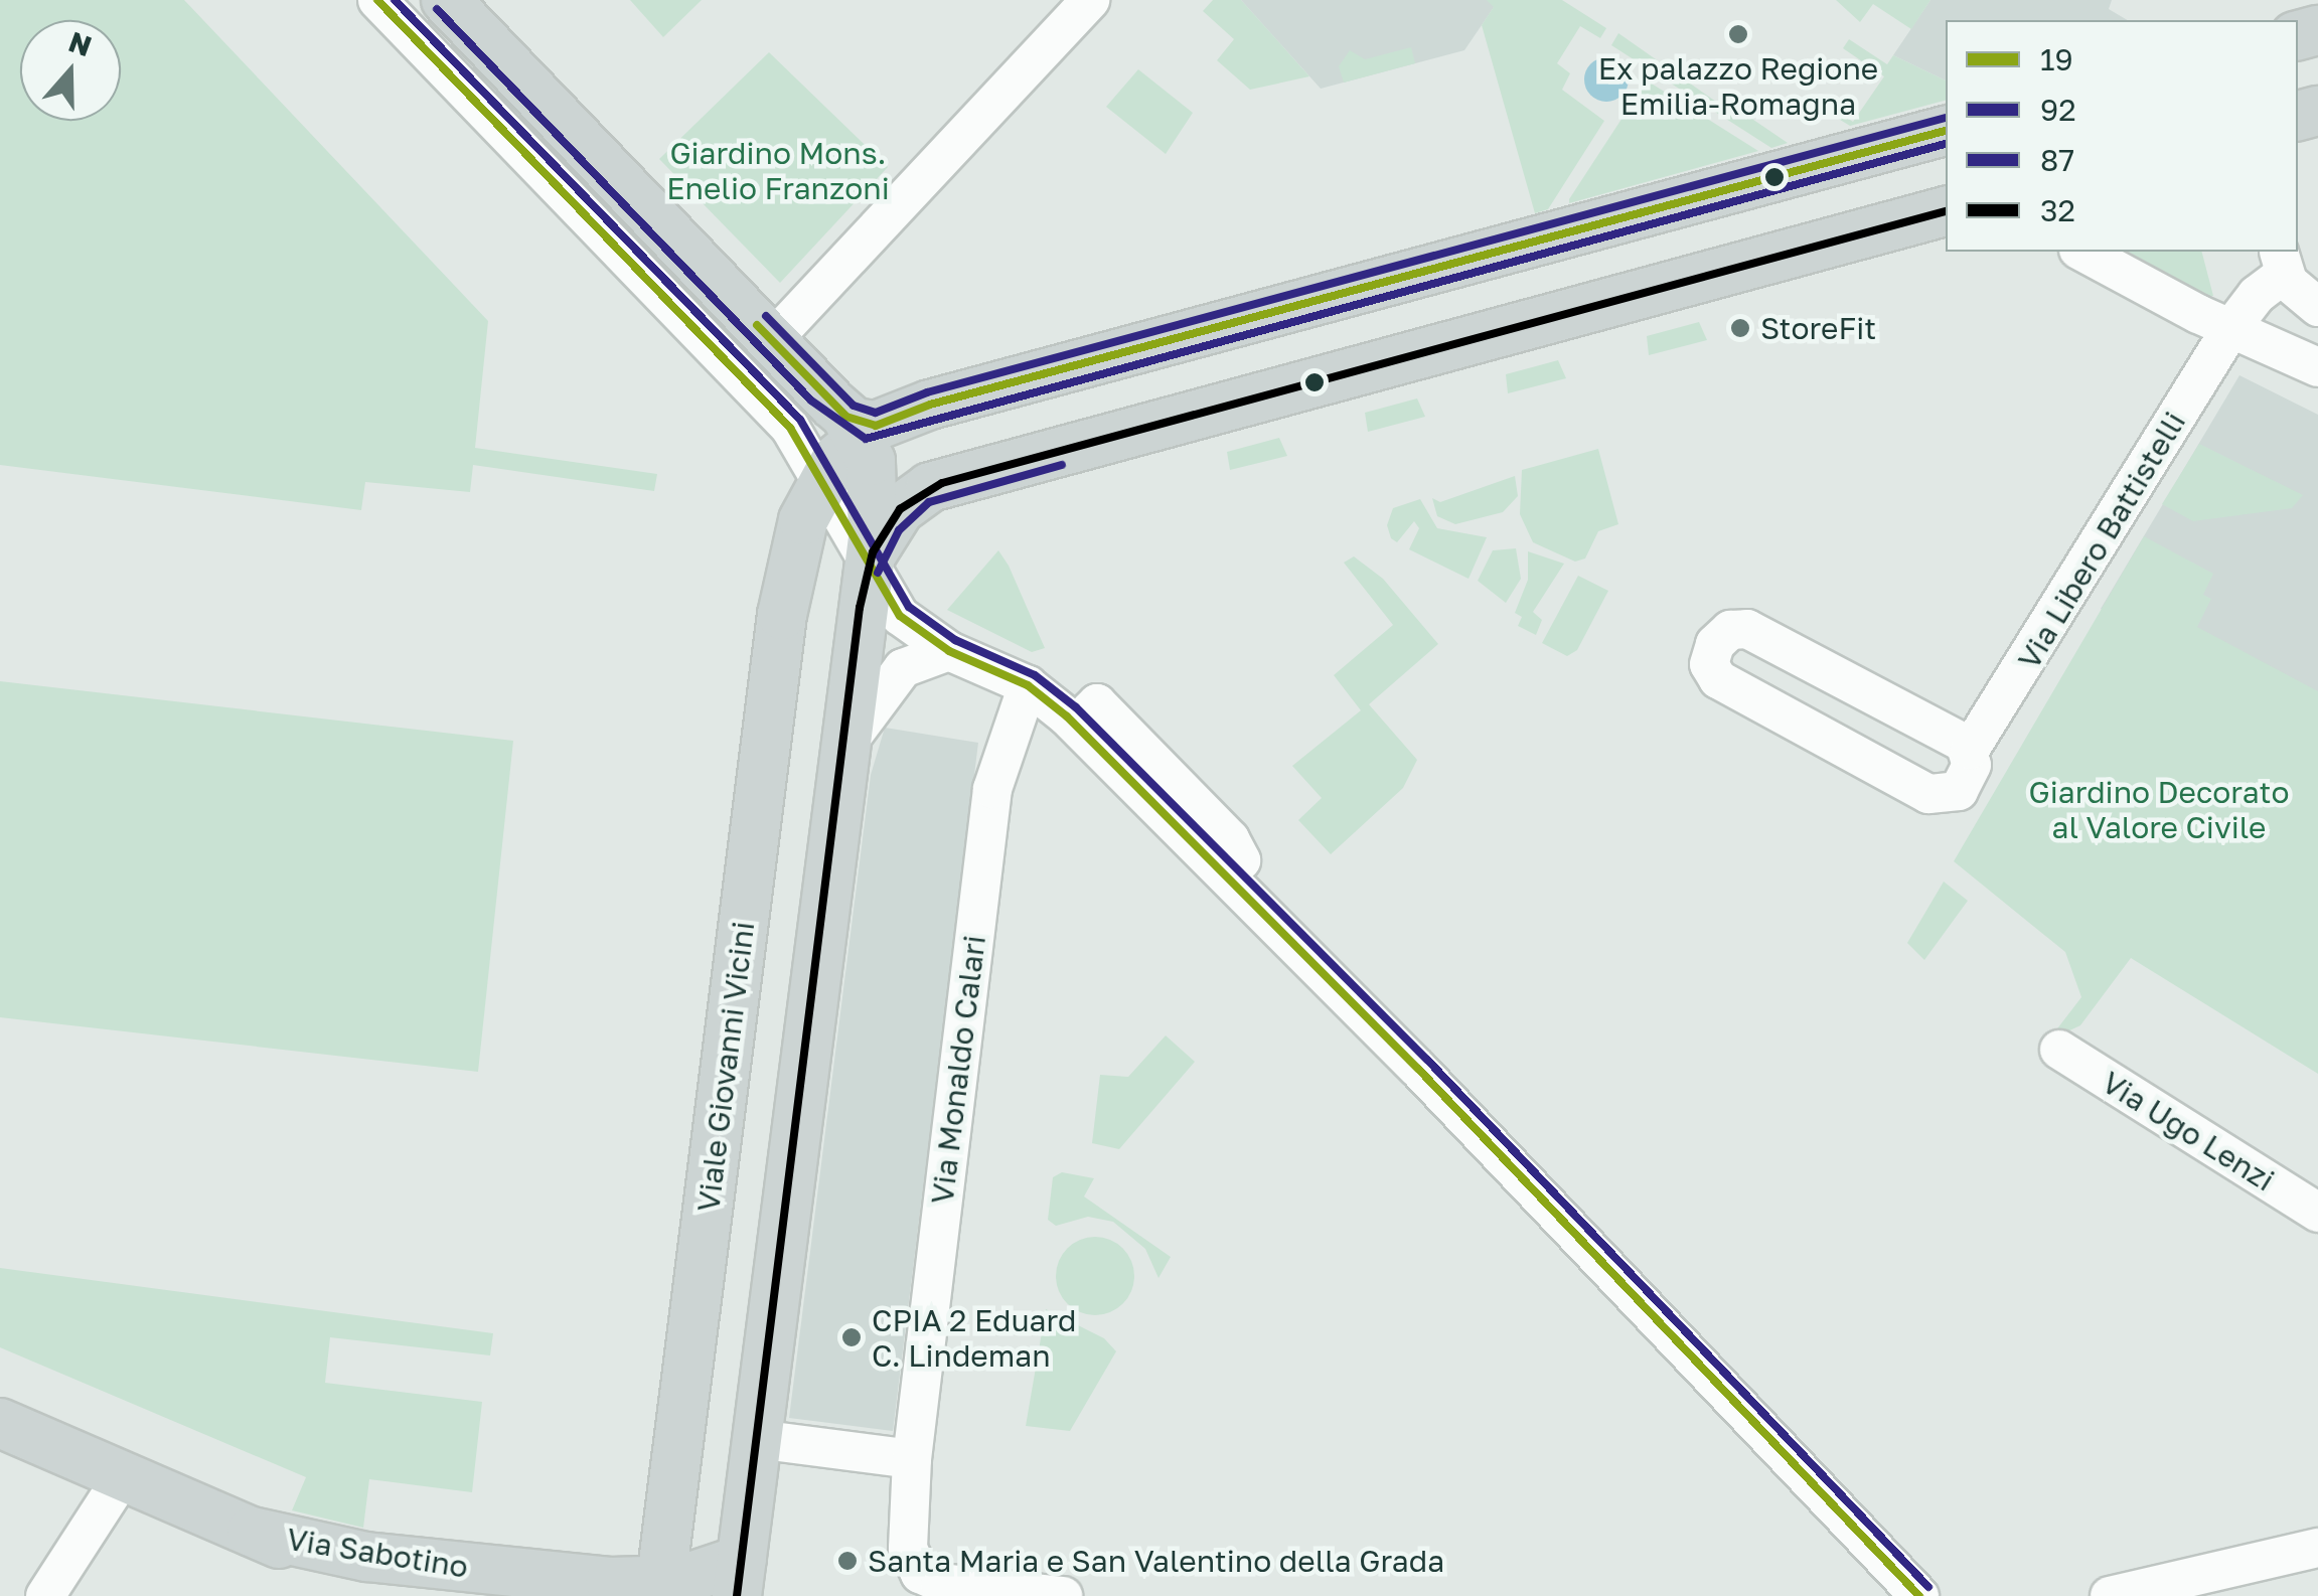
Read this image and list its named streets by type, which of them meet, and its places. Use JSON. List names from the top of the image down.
{
  "streets": {
    "main road": ["Viale Giovanni Vicini", "Via Sabotino"],
    "street": ["Via Libero Battistelli", "Via Monaldo Calari", "Via Ugo Lenzi"]
  },
  "crossings": [
    ["Viale Giovanni Vicini", "Via Sabotino"]
  ],
  "parks": ["Giardino Mons. Enelio Franzoni", "Giardino Decorato al Valore Civile"],
  "places": [
    "Ex palazzo Regione Emilia-Romagna",
    "StoreFit",
    "CPIA 2 Eduard C. Lindeman",
    "Santa Maria e San Valentino della Grada"
  ],
  "lines": [
    "transit line 19",
    "transit line 87",
    "transit line 92",
    "transit line 32"
  ],
  "legend": [
    "19",
    "92",
    "87",
    "32"
  ],
  "north": "top"
}
